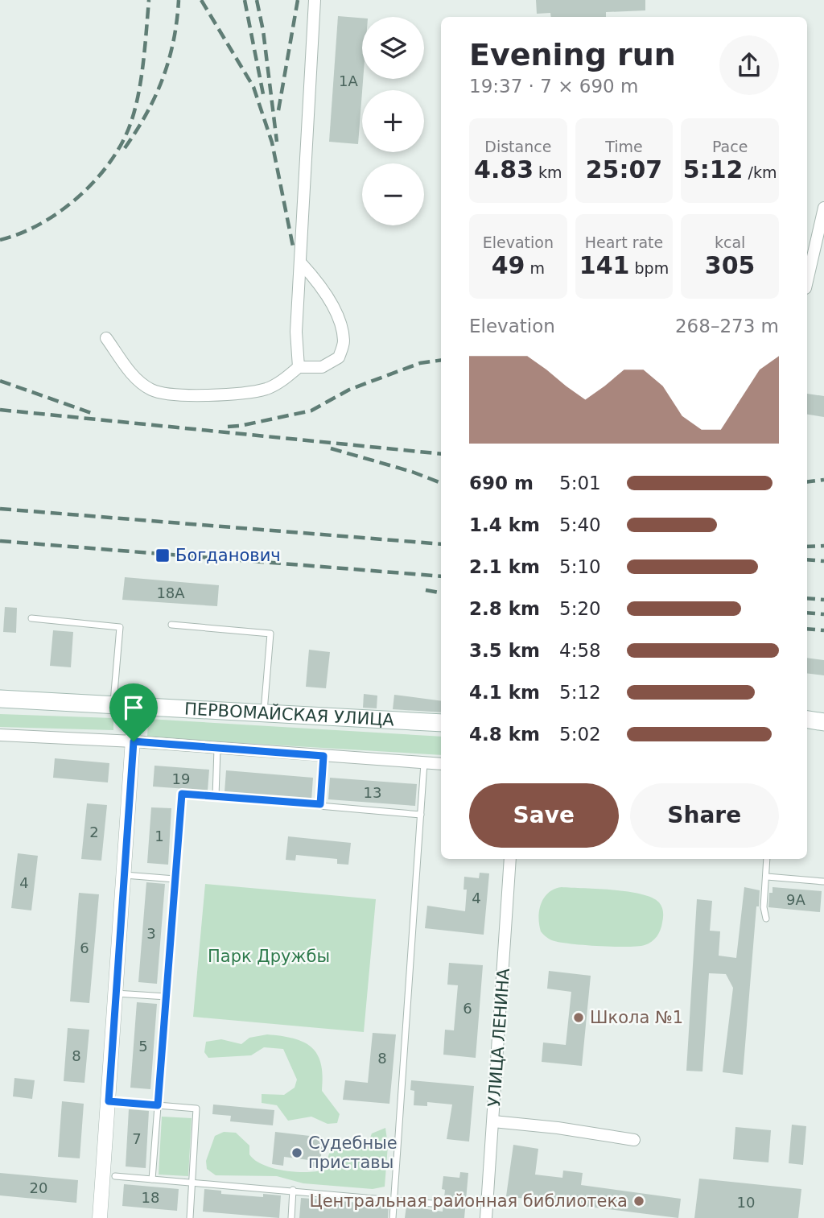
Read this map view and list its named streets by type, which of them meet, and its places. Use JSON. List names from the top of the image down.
{
  "streets": {
    "main road": ["ПЕРВОМАЙСКАЯ УЛИЦА"],
    "street": ["УЛИЦА ЛЕНИНА"]
  },
  "parks": ["Парк Дружбы"],
  "places": {
    "transit": ["Богданович"],
    "other": ["Школа №1", "Судебные приставы", "Центральная районная библиотека"]
  },
  "house_numbers": [
    "1А",
    "18А",
    "19",
    "13",
    "2",
    "1",
    "4",
    "4",
    "9А",
    "3",
    "6",
    "6",
    "5",
    "8",
    "8",
    "7",
    "20",
    "18",
    "10"
  ],
  "page": {
    "map_buttons": ["+", "−"],
    "heading": ["Evening run", "19:37 · 7 × 690 m"],
    "stats": [
      ["Distance", "4.83 km"],
      ["Time", "25:07"],
      ["Pace", "5:12 /km"],
      ["Elevation", "49 m"],
      ["Heart rate", "141 bpm"],
      ["kcal", "305"]
    ],
    "chart": ["Elevation", "268–273 m"],
    "list": [
      {
        "name": "690 m",
        "note": "5:01"
      },
      {
        "name": "1.4 km",
        "note": "5:40"
      },
      {
        "name": "2.1 km",
        "note": "5:10"
      },
      {
        "name": "2.8 km",
        "note": "5:20"
      },
      {
        "name": "3.5 km",
        "note": "4:58"
      },
      {
        "name": "4.1 km",
        "note": "5:12"
      },
      {
        "name": "4.8 km",
        "note": "5:02"
      }
    ],
    "buttons": ["Save", "Share"]
  }
}
